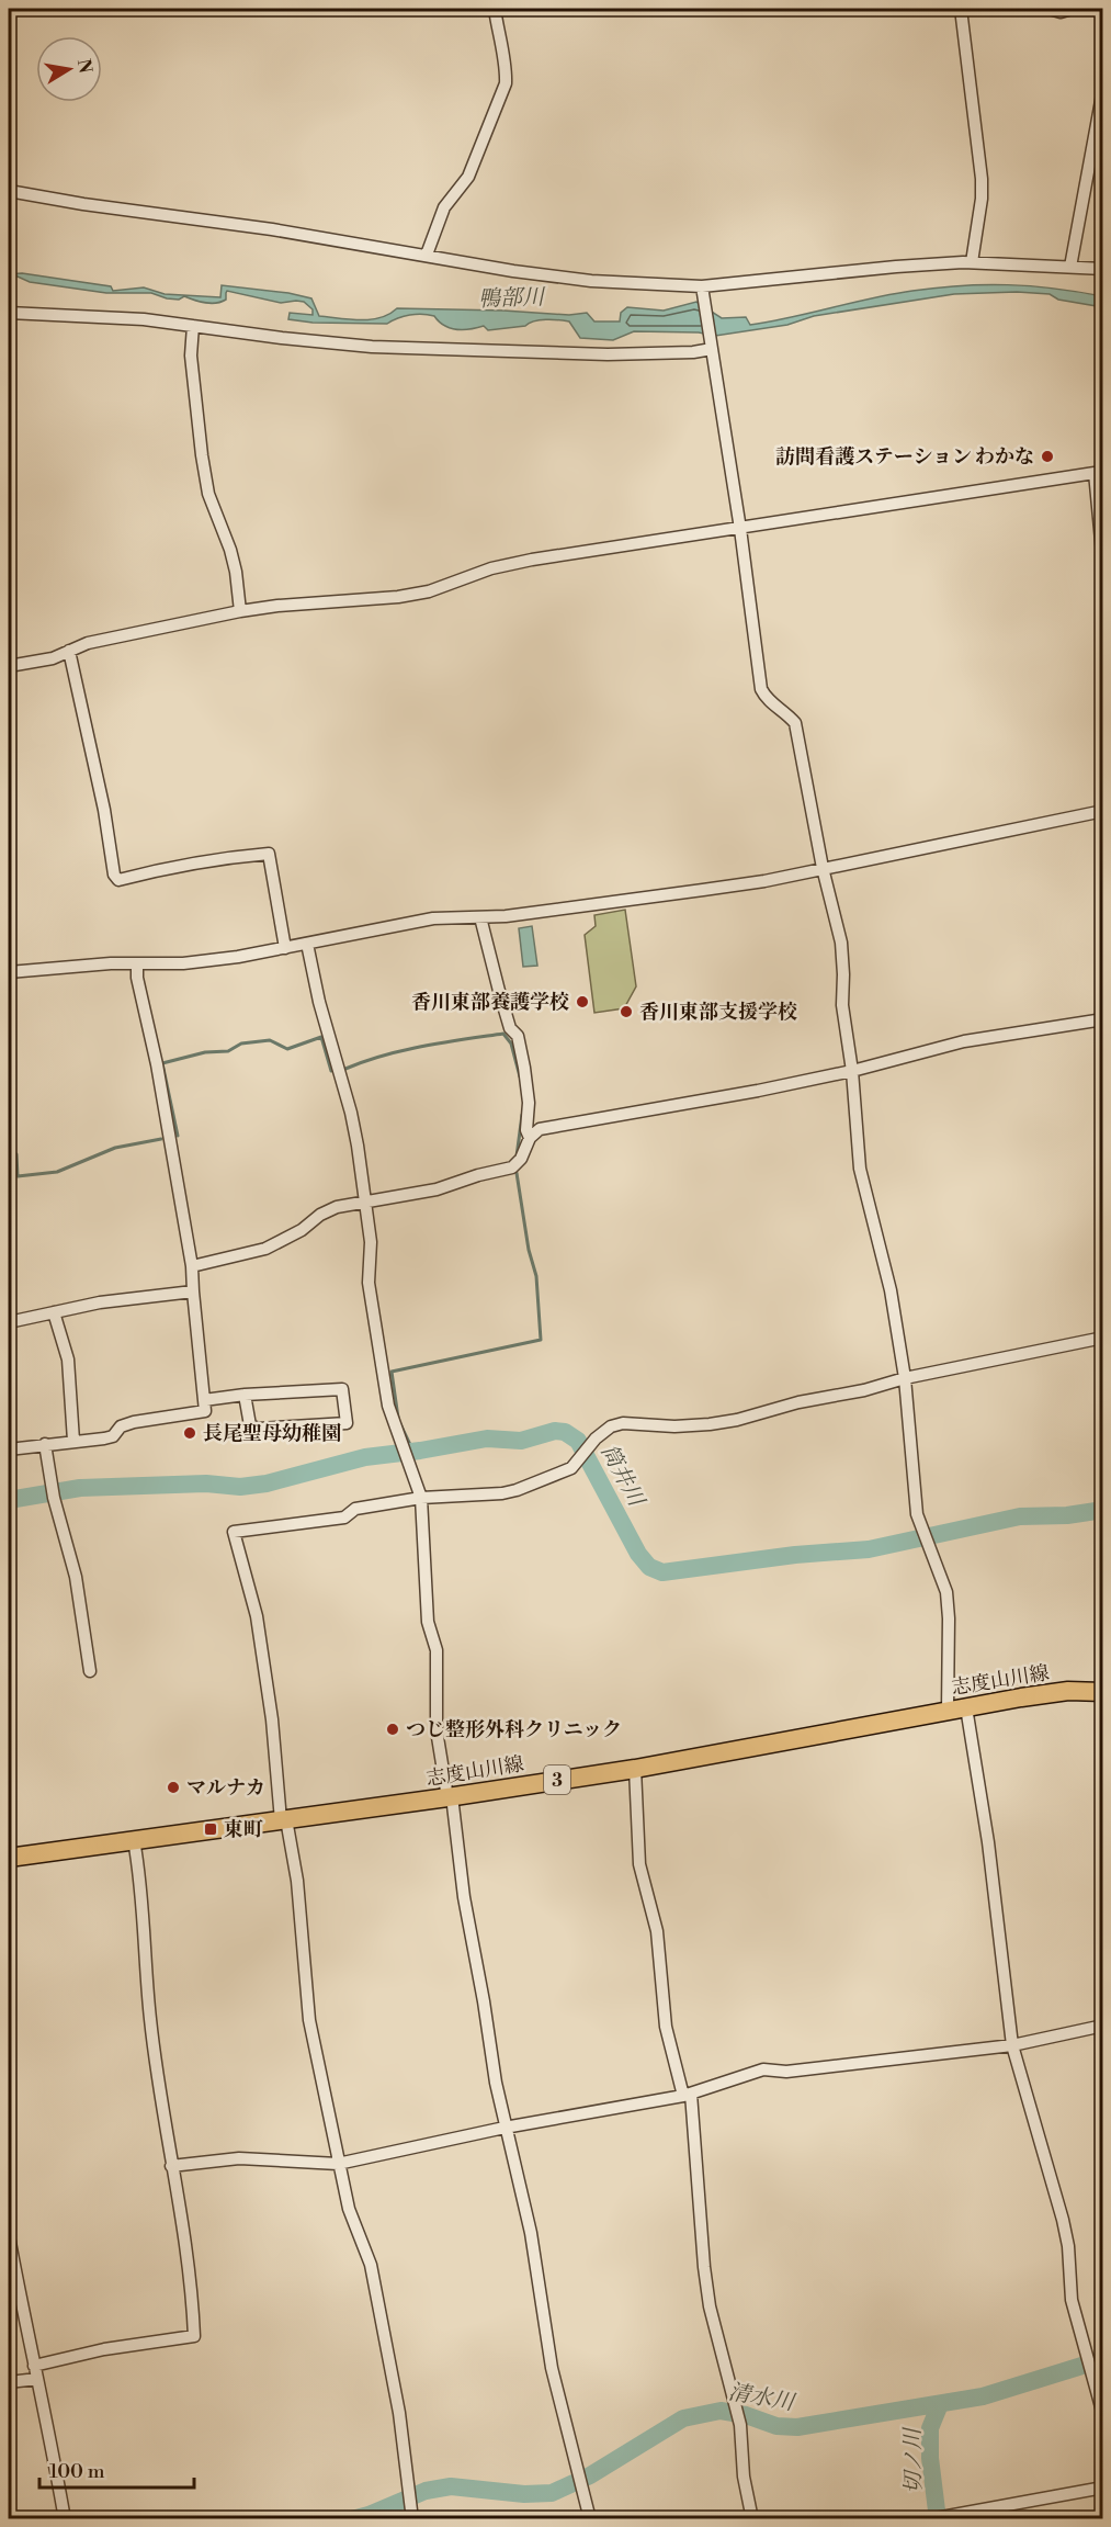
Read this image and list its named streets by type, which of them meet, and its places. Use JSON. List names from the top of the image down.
{
  "streets": {
    "main road": ["志度山川線", "3"]
  },
  "water": [
    "鴨部川",
    "筒井川",
    "清水川",
    "切ノ川"
  ],
  "places": {
    "other": [
      "訪問看護ステーション わかな",
      "香川東部養護学校",
      "香川東部支援学校",
      "長尾聖母幼稚園",
      "つじ整形外科クリニック",
      "マルナカ"
    ],
    "transit": ["東町"]
  },
  "scale_bar": "100 m",
  "north": "right"
}
